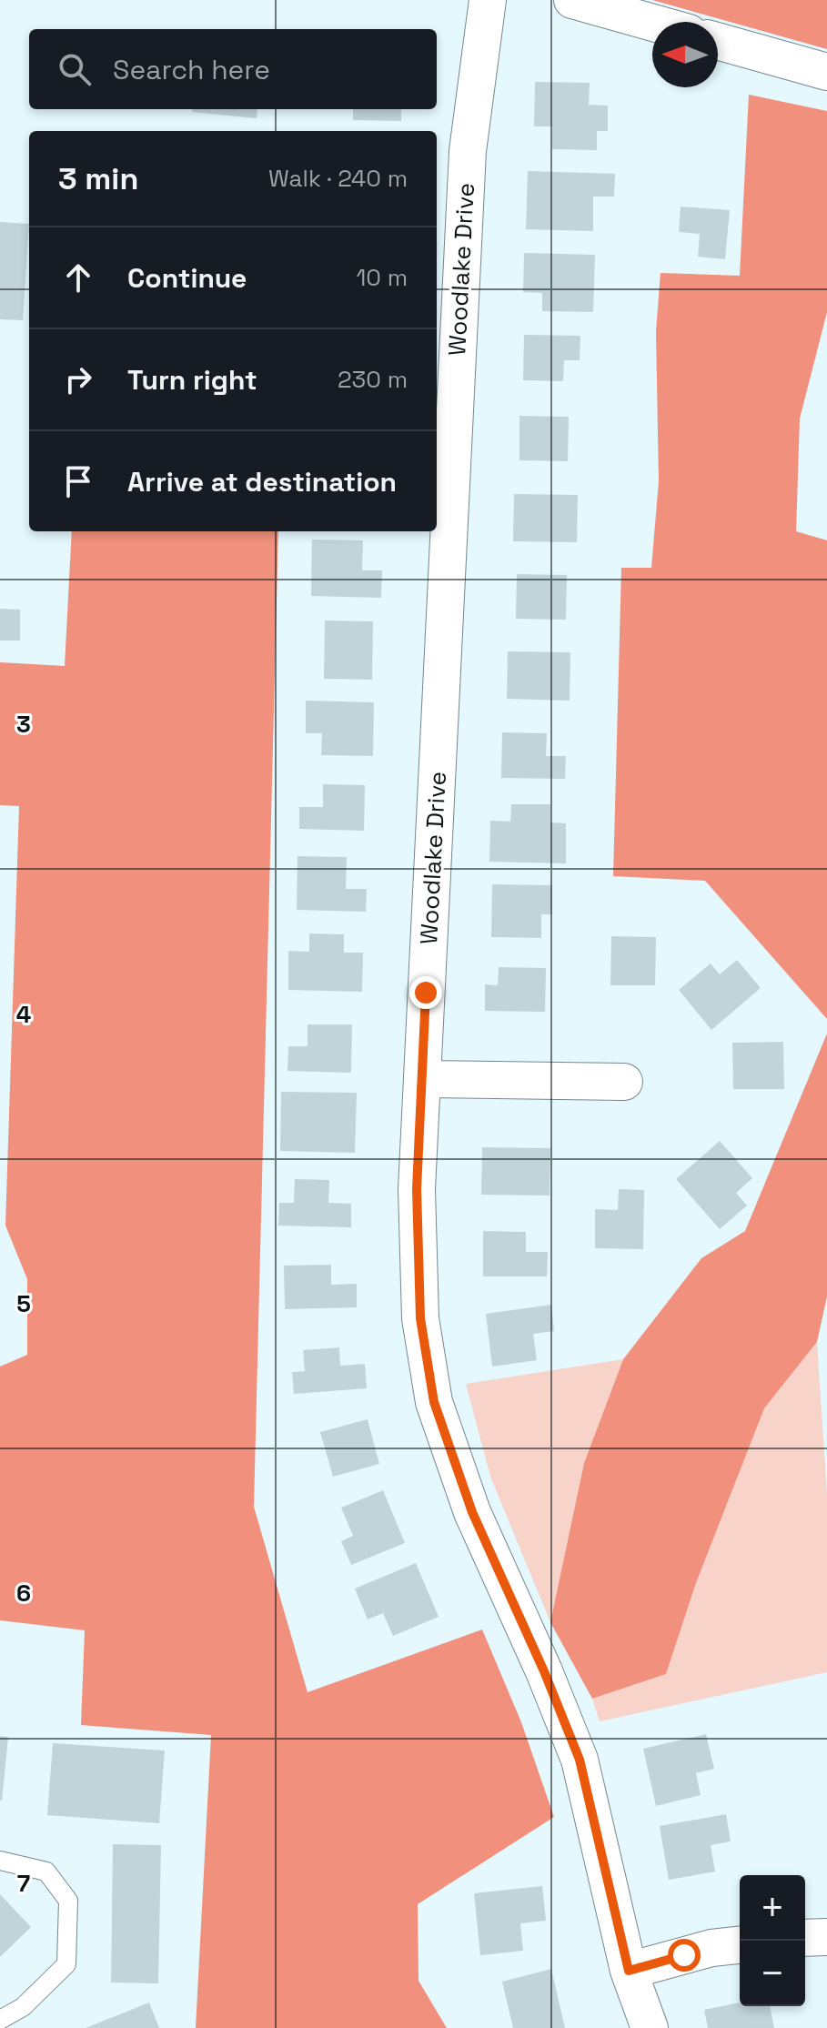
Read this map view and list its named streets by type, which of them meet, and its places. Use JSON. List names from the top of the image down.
{
  "streets": {
    "street": ["Woodlake Drive"]
  },
  "north": "left",
  "page": {
    "search": "Search here",
    "heading": ["3 min", "Walk · 240 m"],
    "list": [
      ["Continue", "10 m"],
      ["Turn right", "230 m"],
      "Arrive at destination"
    ],
    "map_buttons": ["+", "−"]
  },
  "grid": {
    "rows": [
      "3",
      "4",
      "5",
      "6",
      "7"
    ]
  }
}
